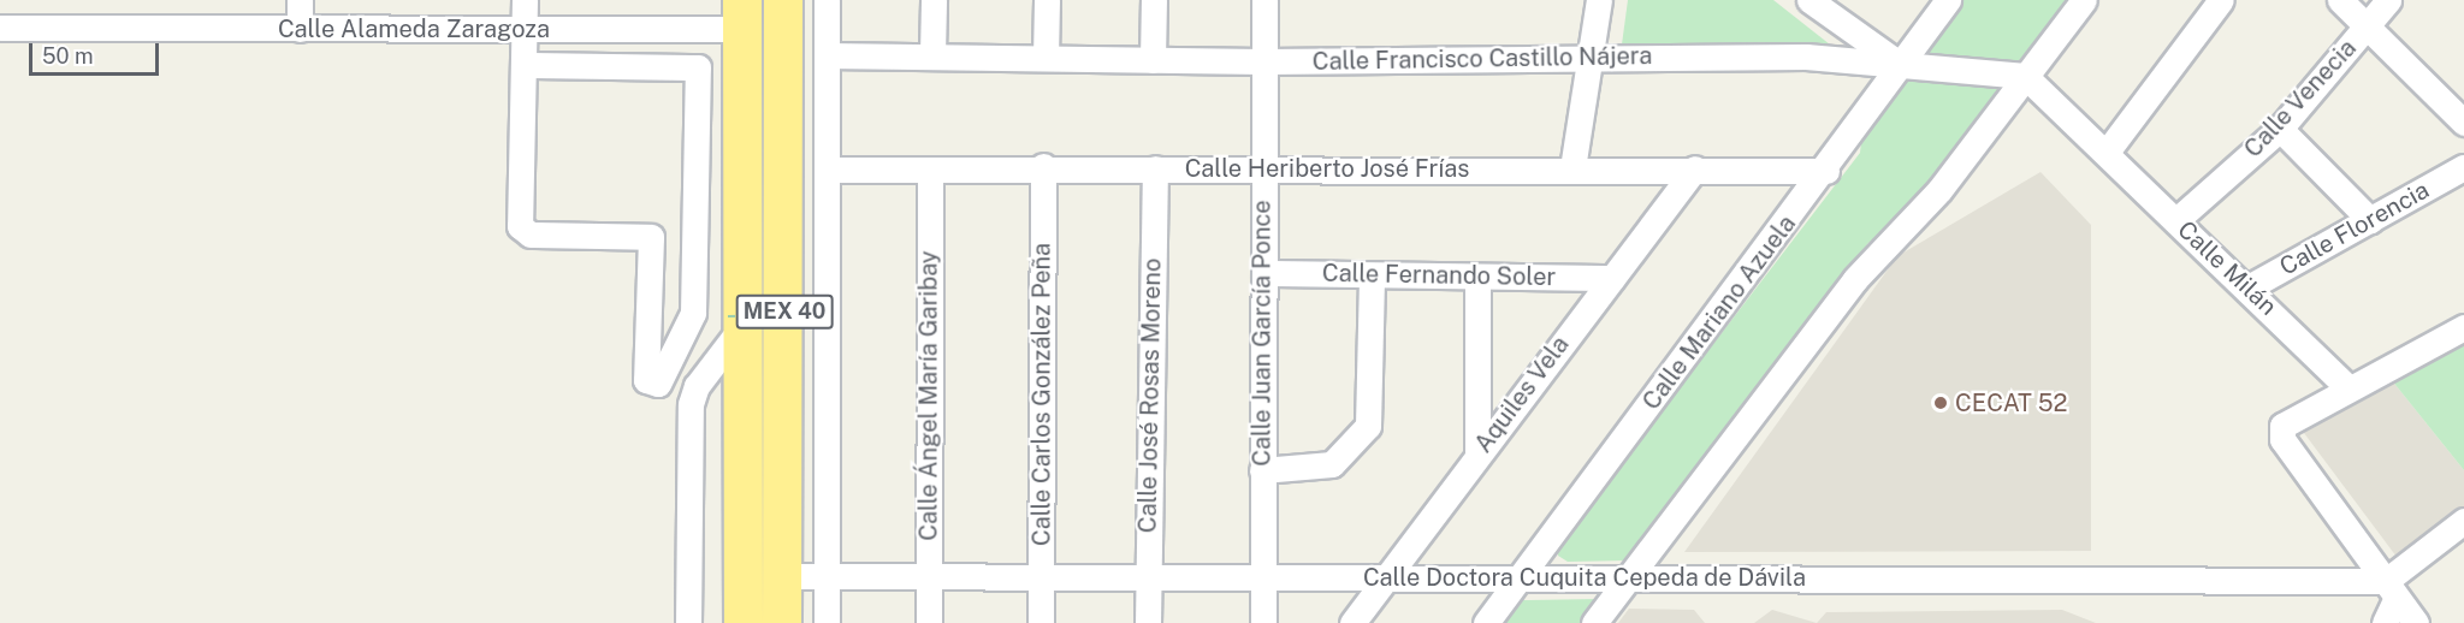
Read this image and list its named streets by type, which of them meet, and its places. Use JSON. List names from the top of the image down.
{
  "streets": {
    "highway": ["MEX 40"],
    "street": [
      "Calle Alameda Zaragoza",
      "Calle Francisco Castillo Nájera",
      "Calle Venecia",
      "Calle Heriberto José Frías",
      "Calle Florencia",
      "Calle Milán",
      "Calle Fernando Soler",
      "Calle Mariano Azuela",
      "Calle Juan García Ponce",
      "Calle Carlos González Peña",
      "Aquiles Vela",
      "Calle Ángel María Garibay",
      "Calle José Rosas Moreno",
      "Calle Doctora Cuquita Cepeda de Dávila"
    ]
  },
  "crossings": [
    ["Calle Alameda Zaragoza", "MEX 40"],
    ["Calle Francisco Castillo Nájera", "Calle Mariano Azuela"],
    ["Calle Francisco Castillo Nájera", "Calle Juan García Ponce"],
    ["Calle Venecia", "Calle Milán"],
    ["Calle Heriberto José Frías", "Calle Mariano Azuela"],
    ["Calle Heriberto José Frías", "Calle Juan García Ponce"],
    ["Calle Heriberto José Frías", "Calle Carlos González Peña"],
    ["Calle Heriberto José Frías", "Aquiles Vela"],
    ["Calle Heriberto José Frías", "Calle Ángel María Garibay"],
    ["Calle Heriberto José Frías", "Calle José Rosas Moreno"],
    ["Calle Florencia", "Calle Milán"],
    ["Calle Fernando Soler", "Calle Juan García Ponce"],
    ["Calle Fernando Soler", "Aquiles Vela"],
    ["MEX 40", "Calle Doctora Cuquita Cepeda de Dávila"],
    ["Calle Mariano Azuela", "Calle Doctora Cuquita Cepeda de Dávila"],
    ["Calle Juan García Ponce", "Calle Doctora Cuquita Cepeda de Dávila"],
    ["Calle Carlos González Peña", "Calle Doctora Cuquita Cepeda de Dávila"],
    ["Aquiles Vela", "Calle Doctora Cuquita Cepeda de Dávila"],
    ["Calle Ángel María Garibay", "Calle Doctora Cuquita Cepeda de Dávila"],
    ["Calle José Rosas Moreno", "Calle Doctora Cuquita Cepeda de Dávila"]
  ],
  "places": ["CECAT 52"],
  "scale_bar": "50 m"
}
